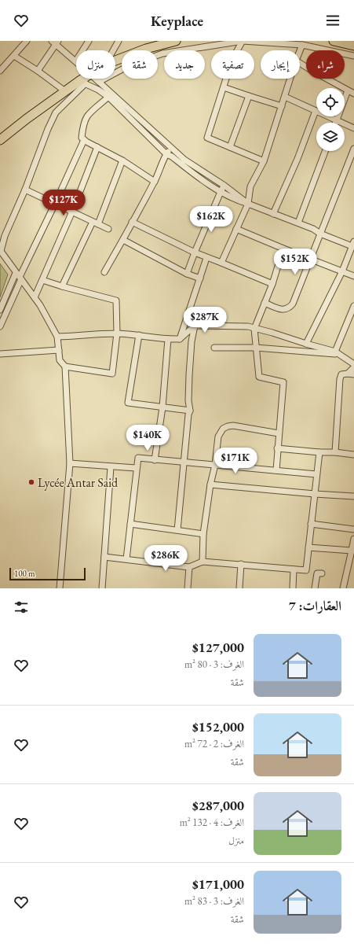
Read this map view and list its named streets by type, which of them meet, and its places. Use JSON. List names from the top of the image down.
{
  "places": ["Lycée Antar Said"],
  "scale_bar": "100 m",
  "page": {
    "header": "Keyplace",
    "chip": [
      "شراء",
      "إيجار",
      "تصفية",
      "جديد",
      "شقة",
      "منزل"
    ],
    "price": [
      "$127K",
      "$162K",
      "$152K",
      "$287K",
      "$140K",
      "$171K",
      "$286K"
    ],
    "scale": "100 m",
    "heading": "العقارات: 7",
    "list": [
      {
        "name": "$127,000",
        "note": "الغرف: 3 · 80 m² · شقة"
      },
      {
        "name": "$152,000",
        "note": "الغرف: 2 · 72 m² · شقة"
      },
      {
        "name": "$287,000",
        "note": "الغرف: 4 · 132 m² · منزل"
      },
      {
        "name": "$171,000",
        "note": "الغرف: 3 · 83 m² · شقة"
      }
    ]
  }
}
